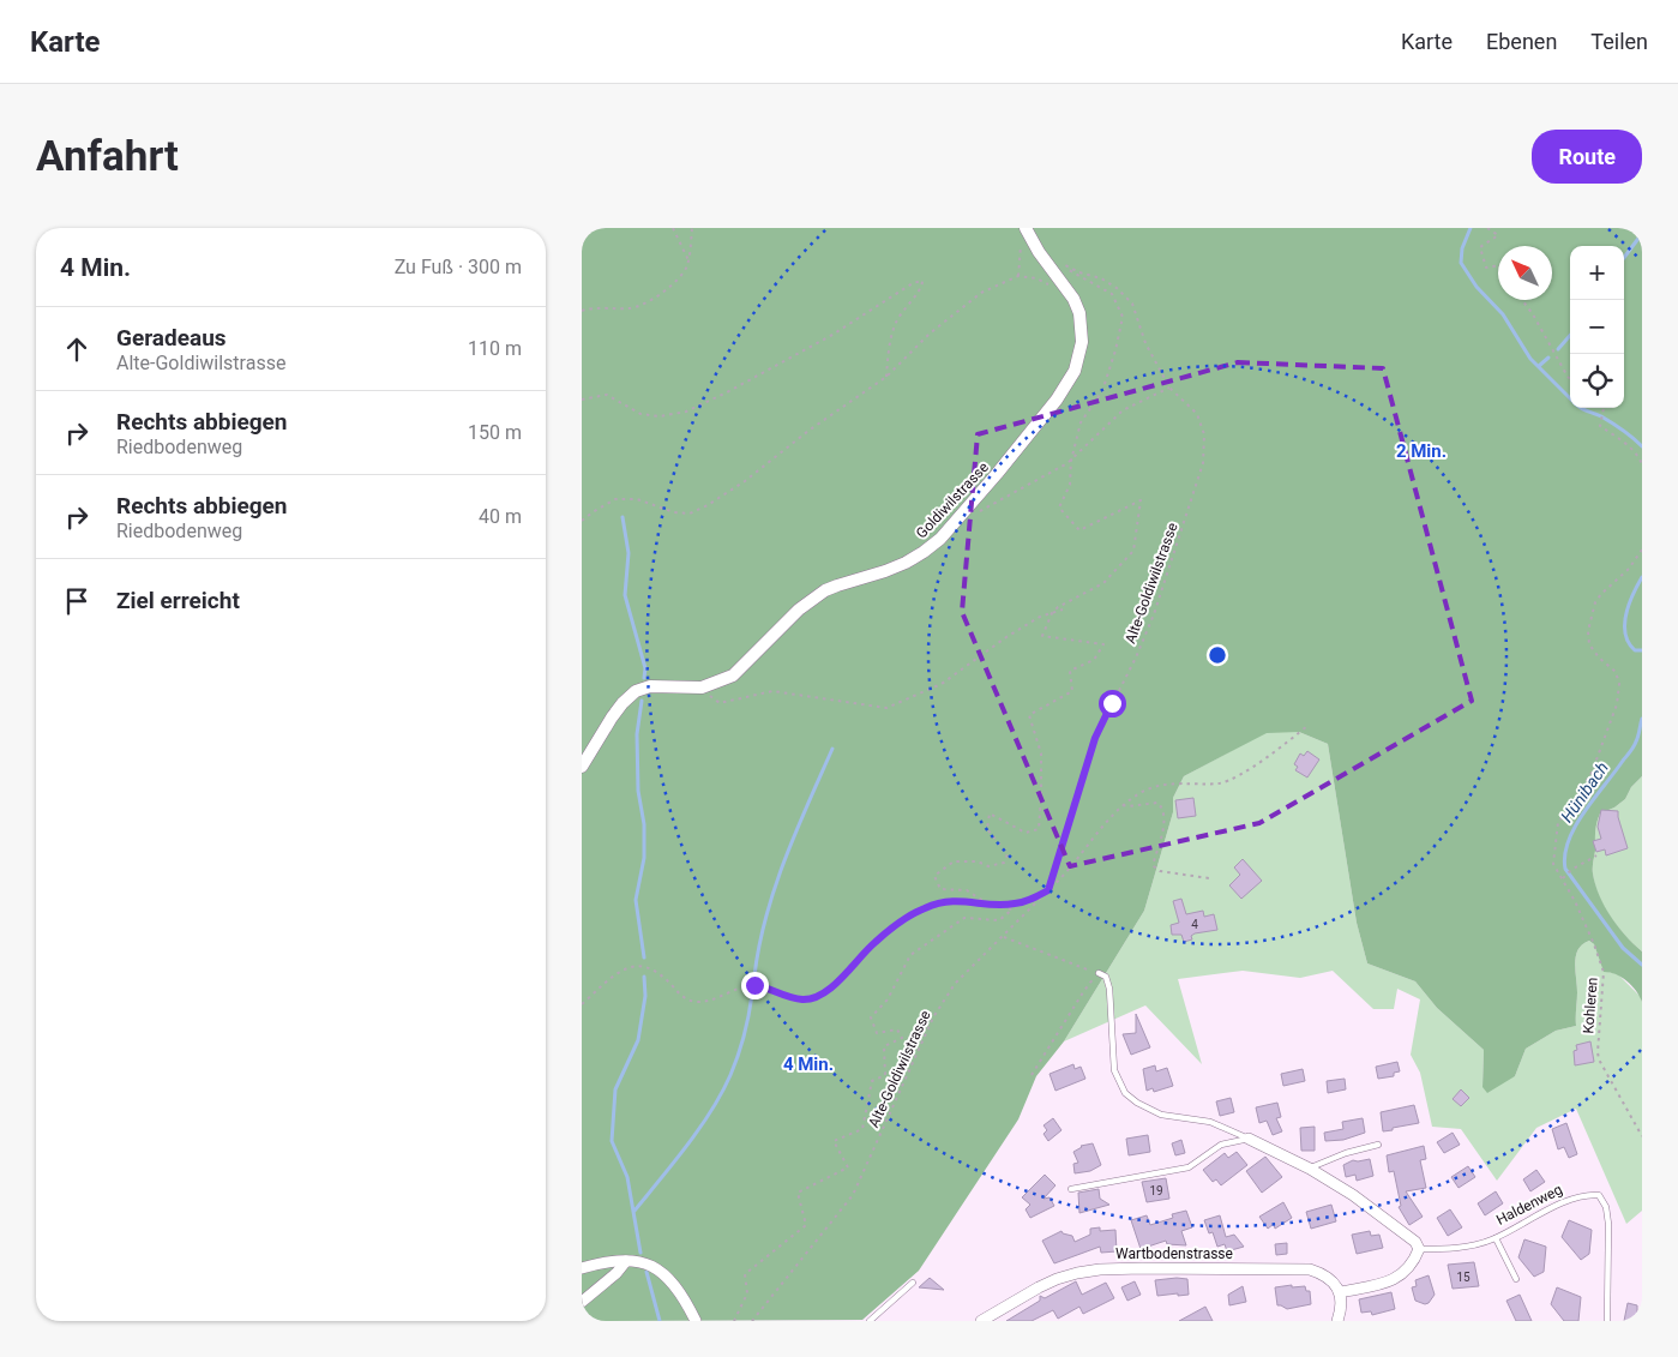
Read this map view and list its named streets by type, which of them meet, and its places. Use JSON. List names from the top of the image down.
{
  "streets": {
    "street": ["Goldiwilstrasse", "Wartbodenstrasse"],
    "lane": ["Haldenweg"],
    "path": ["Alte-Goldiwilstrasse", "Kohleren"]
  },
  "water": ["Hünibach"],
  "house_numbers": ["4", "19", "15"],
  "north": "top left",
  "page": {
    "header": "Karte",
    "nav": ["Karte", "Ebenen", "Teilen"],
    "buttons": "Route",
    "title": "Anfahrt",
    "heading": ["4 Min.", "Zu Fuß · 300 m"],
    "map_buttons": ["+", "−"],
    "list": [
      ["Geradeaus", "Alte-Goldiwilstrasse", "110 m"],
      ["Rechts abbiegen", "Riedbodenweg", "150 m"],
      ["Rechts abbiegen", "Riedbodenweg", "40 m"],
      "Ziel erreicht"
    ]
  },
  "rings": ["2 Min.", "4 Min."]
}
